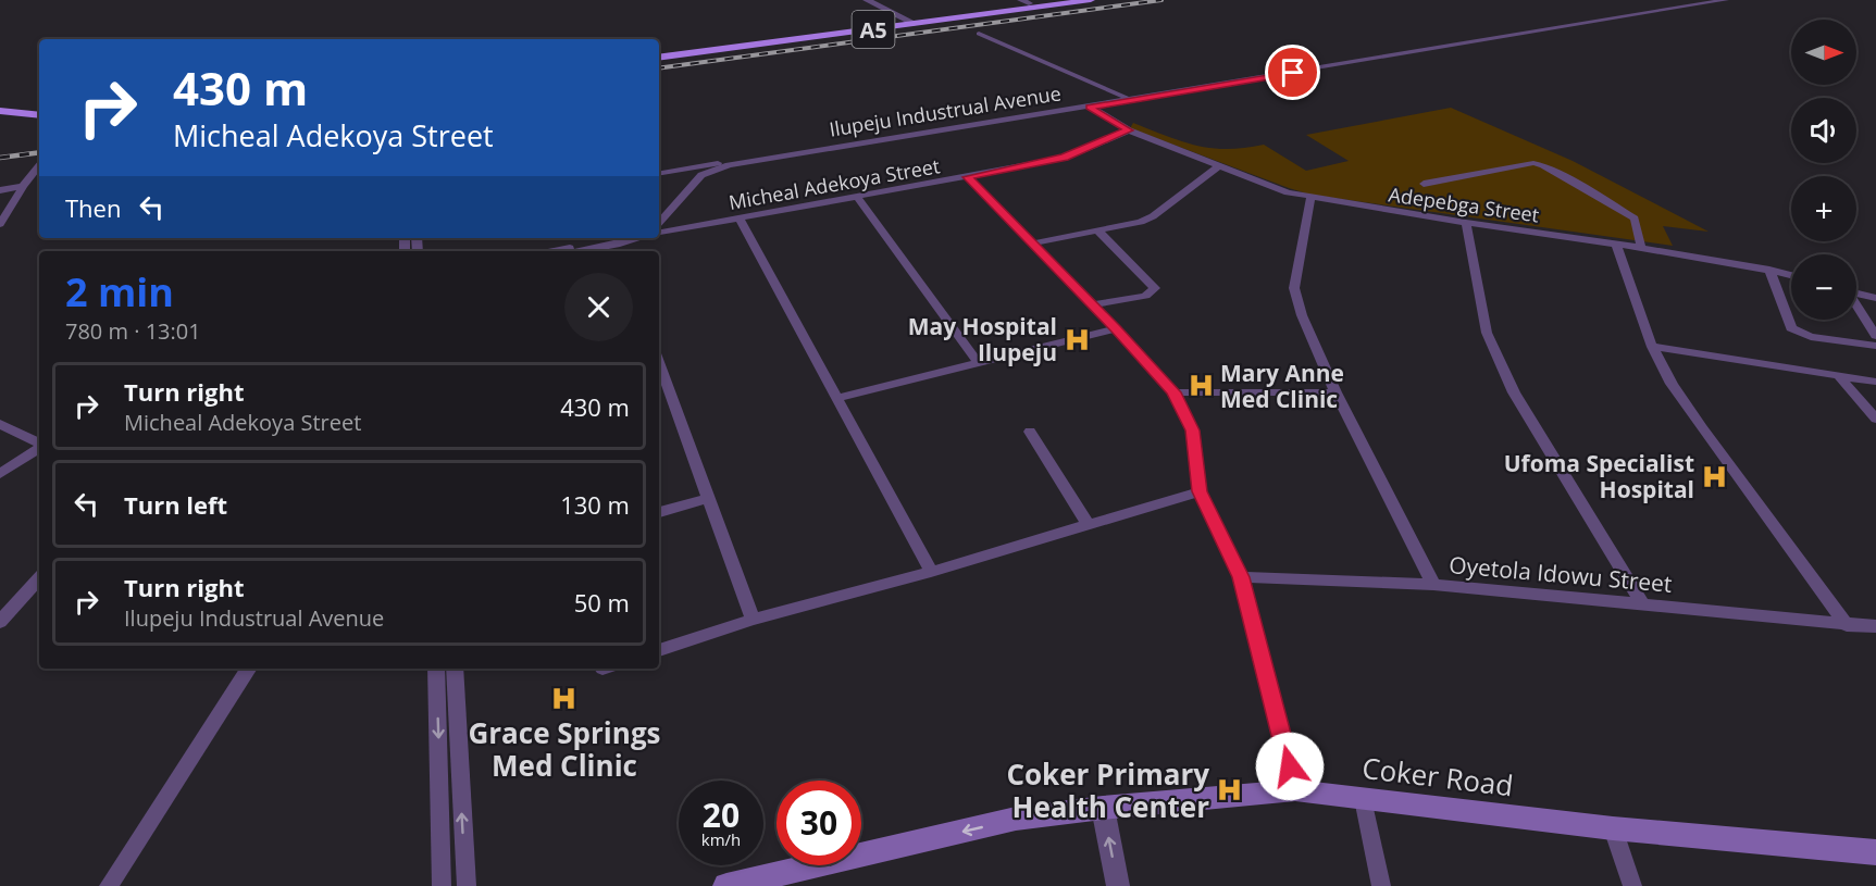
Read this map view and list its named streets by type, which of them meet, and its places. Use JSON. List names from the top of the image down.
{
  "streets": {
    "highway": ["A5"],
    "main road": ["Coker Road"],
    "street": [
      "Ilupeju Industrual Avenue",
      "Micheal Adekoya Street",
      "Adepebga Street",
      "Oyetola Idowu Street"
    ]
  },
  "crossings": [
    ["Ilupeju Industrual Avenue", "Adepebga Street"],
    ["Micheal Adekoya Street", "Adepebga Street"]
  ],
  "places": {
    "hospital": [
      "May Hospital Ilupeju",
      "Mary Anne Med Clinic",
      "Ufoma Specialist Hospital",
      "Grace Springs Med Clinic",
      "Coker Primary Health Center"
    ]
  },
  "north": "right",
  "page": {
    "map_buttons": ["+", "−"],
    "turn": ["430 m", "Micheal Adekoya Street"],
    "then": "Then",
    "heading": ["2 min", "780 m · 13:01"],
    "list": [
      {
        "name": "Turn right",
        "note": "Micheal Adekoya Street",
        "value": "430 m"
      },
      {
        "name": "Turn left",
        "value": "130 m"
      },
      {
        "name": "Turn right",
        "note": "Ilupeju Industrual Avenue",
        "value": "50 m"
      }
    ],
    "speed": "20 km/h",
    "limit": "30"
  }
}
